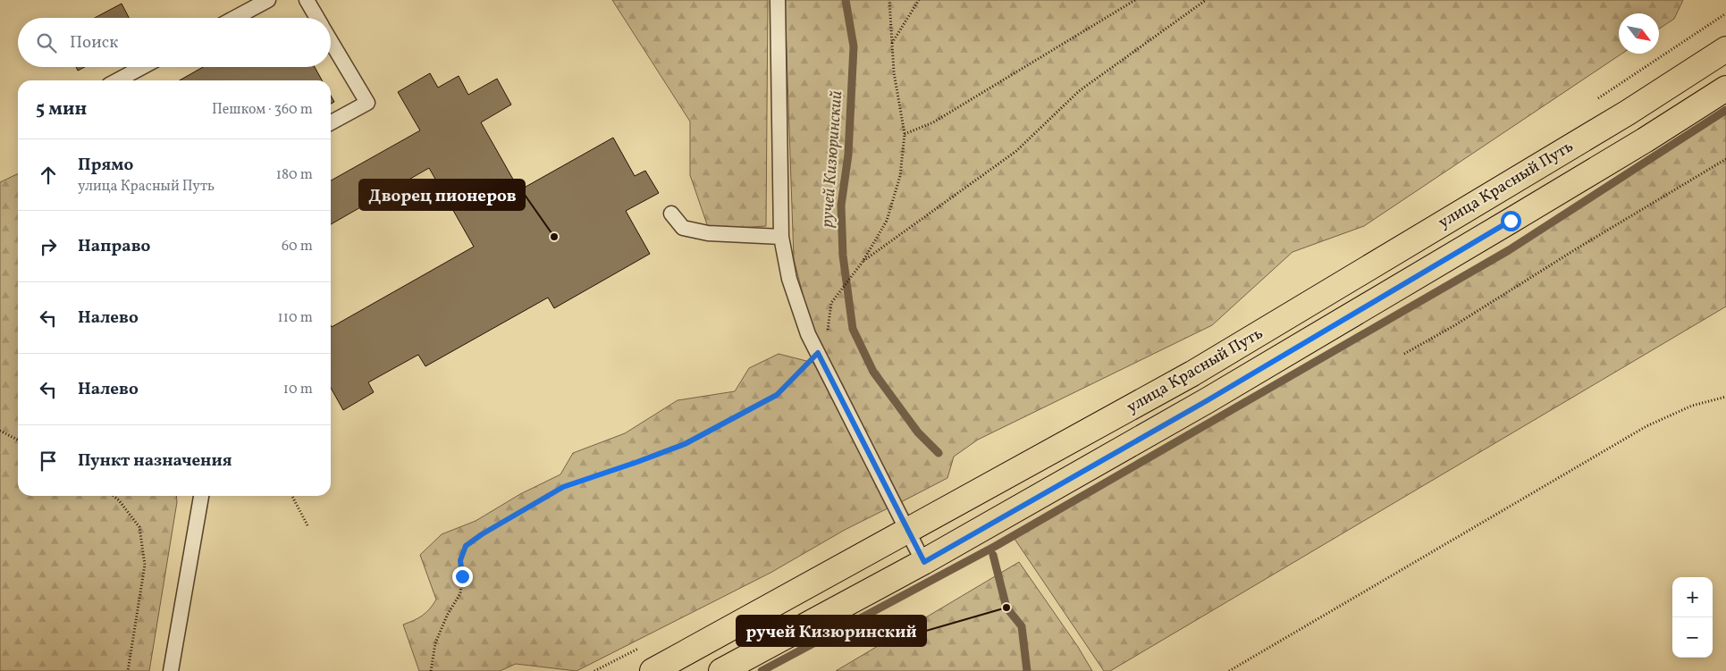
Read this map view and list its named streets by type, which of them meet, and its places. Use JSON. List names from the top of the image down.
{
  "streets": {
    "main road": ["улица Красный Путь"]
  },
  "water": ["ручей Кизюринский"],
  "places": ["Дворец пионеров", "ручей Кизюринский"],
  "north": "bottom right",
  "page": {
    "search": "Поиск",
    "heading": ["5 мин", "Пешком · 360 m"],
    "list": [
      ["Прямо", "улица Красный Путь", "180 m"],
      ["Направо", "60 m"],
      ["Налево", "110 m"],
      ["Налево", "10 m"],
      "Пункт назначения"
    ],
    "map_buttons": ["+", "−"]
  }
}
